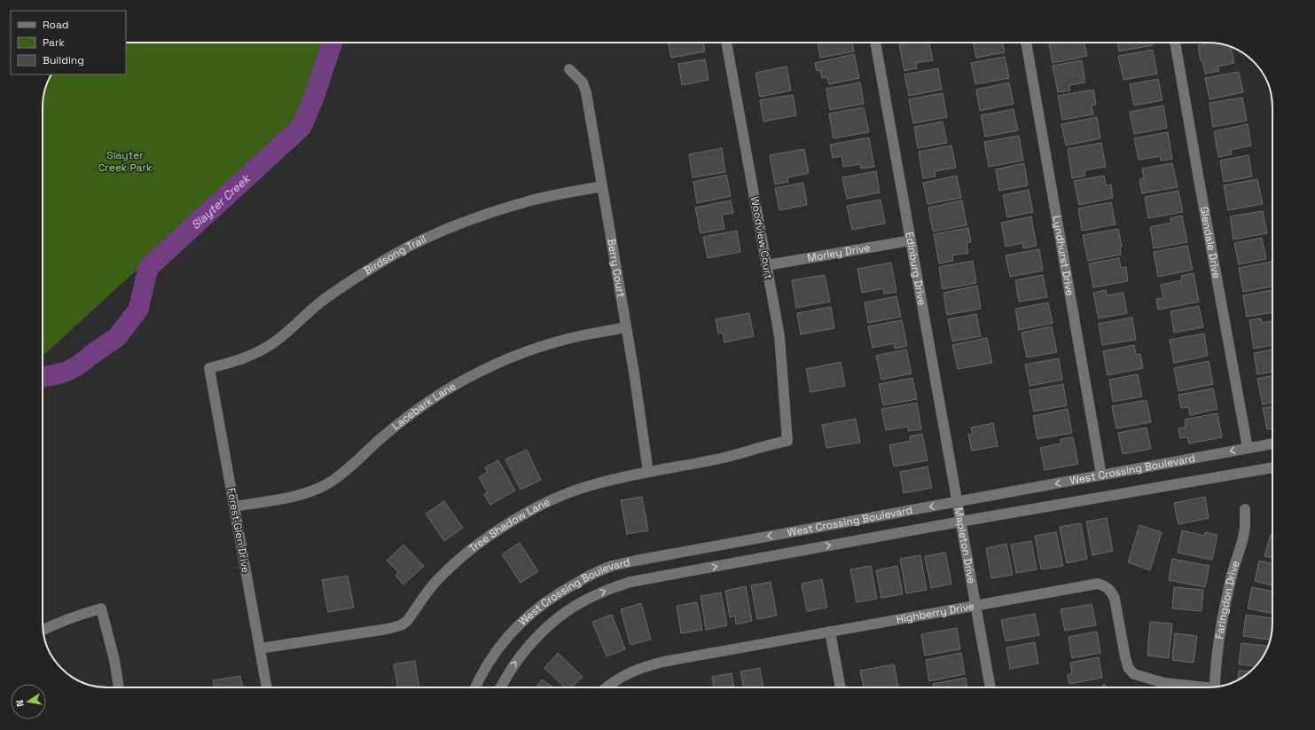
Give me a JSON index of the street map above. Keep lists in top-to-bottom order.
{
  "streets": {
    "street": [
      "Woodview Court",
      "Glendale Drive",
      "Morley Drive",
      "Lyndhurst Drive",
      "Birdsong Trail",
      "Berry Court",
      "Edinburg Drive",
      "Lacebark Lane",
      "West Crossing Boulevard",
      "Tree Shadow Lane",
      "Forest Glen Drive",
      "Mapleton Drive",
      "Faringdon Drive",
      "Highberry Drive"
    ]
  },
  "crossings": [
    ["Woodview Court", "Morley Drive"],
    ["Woodview Court", "Tree Shadow Lane"],
    ["Glendale Drive", "West Crossing Boulevard"],
    ["Morley Drive", "Edinburg Drive"],
    ["Lyndhurst Drive", "West Crossing Boulevard"],
    ["Birdsong Trail", "Berry Court"],
    ["Birdsong Trail", "Forest Glen Drive"],
    ["Berry Court", "Lacebark Lane"],
    ["Berry Court", "Tree Shadow Lane"],
    ["Edinburg Drive", "West Crossing Boulevard"],
    ["Edinburg Drive", "Mapleton Drive"],
    ["Lacebark Lane", "Forest Glen Drive"],
    ["West Crossing Boulevard", "Mapleton Drive"],
    ["Tree Shadow Lane", "Forest Glen Drive"],
    ["Mapleton Drive", "Highberry Drive"]
  ],
  "water": ["Slayter Creek"],
  "parks": ["Slayter Creek Park"],
  "legend": ["Road", "Park", "Building"],
  "north": "left"
}
